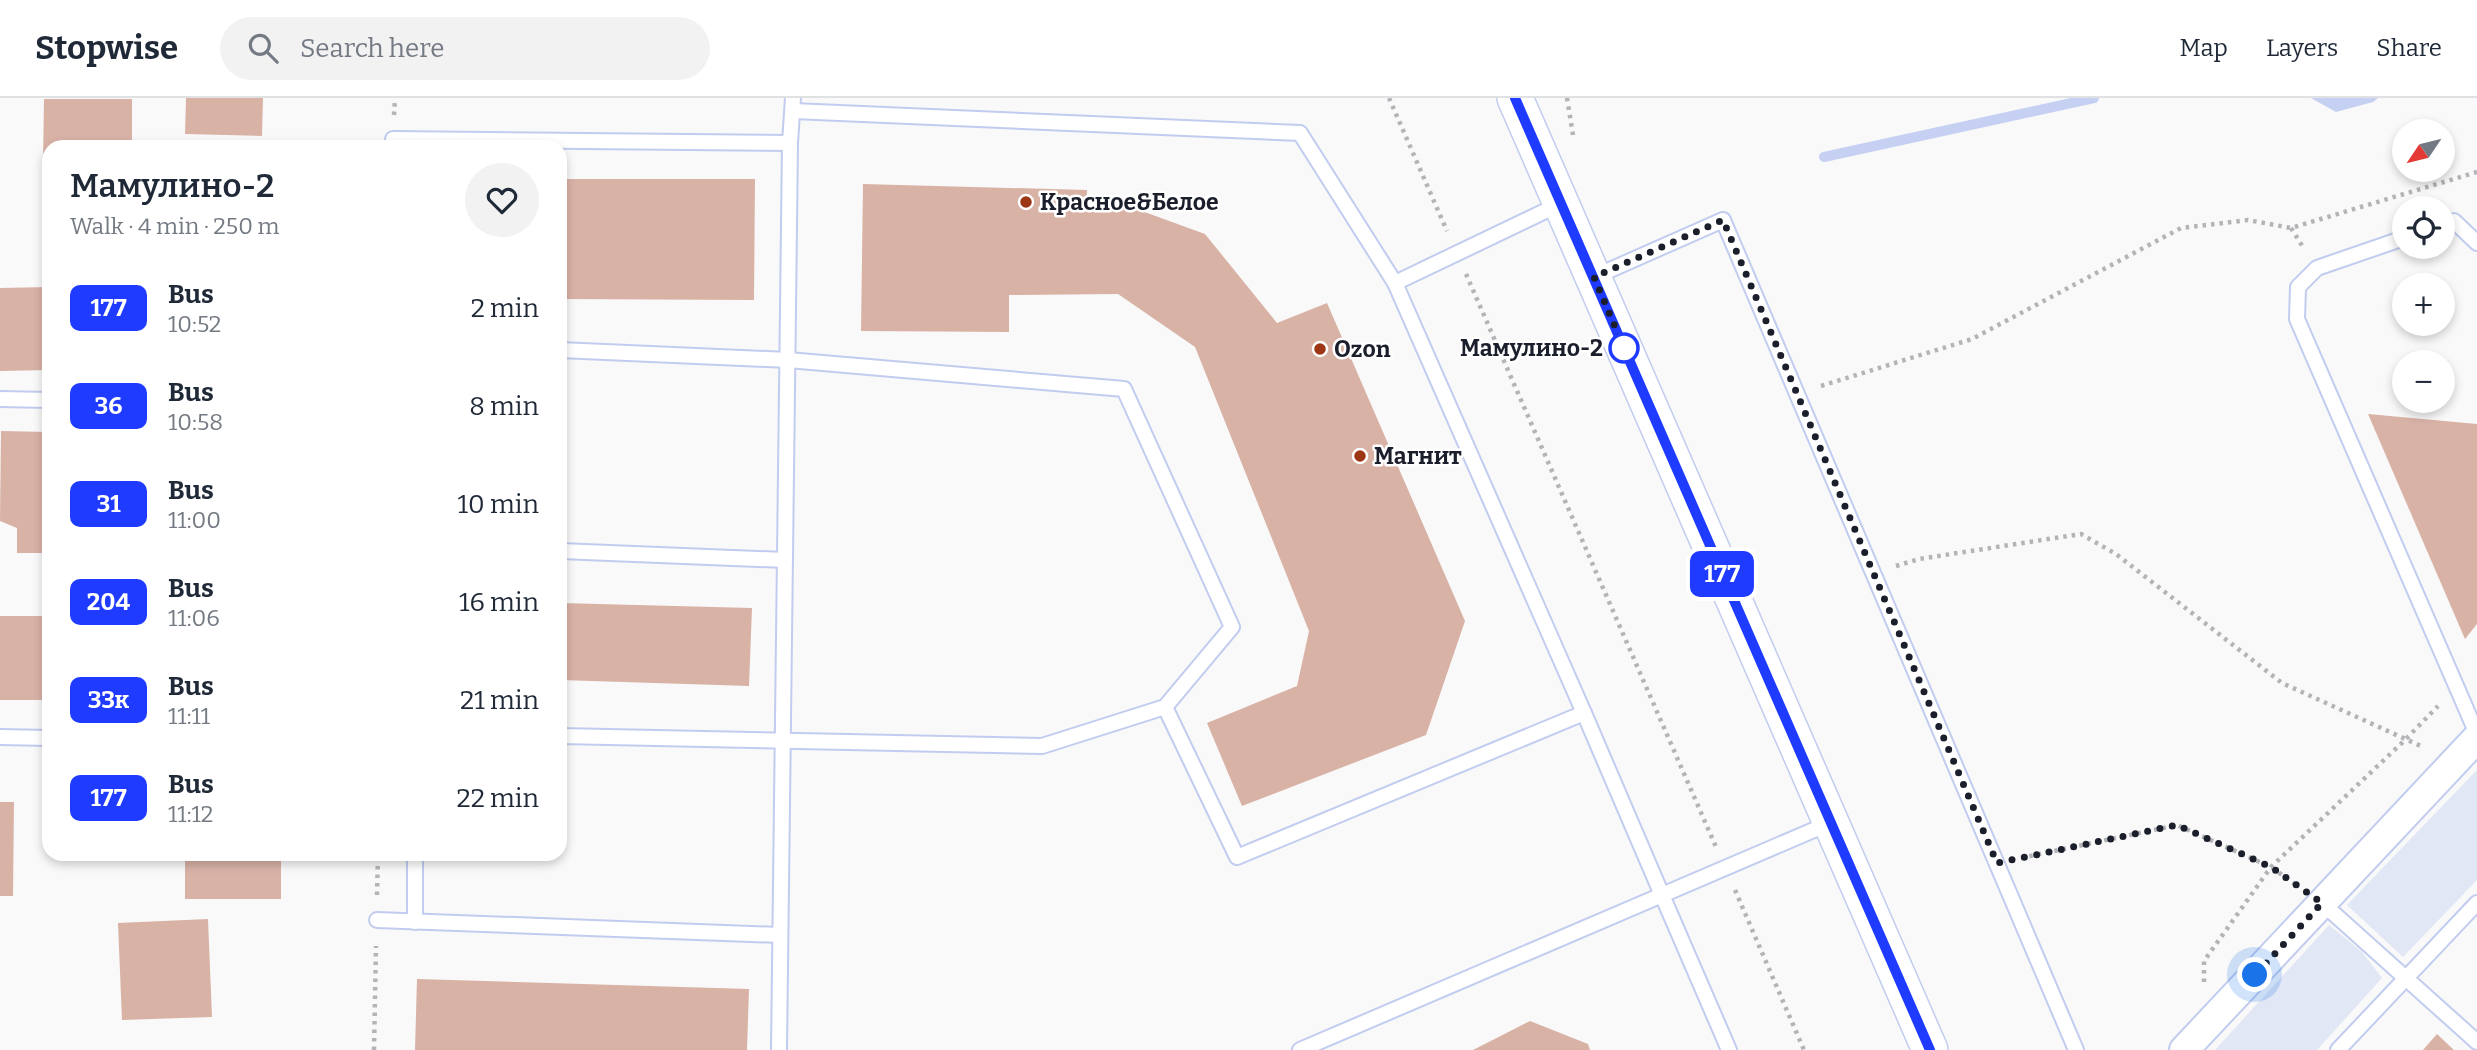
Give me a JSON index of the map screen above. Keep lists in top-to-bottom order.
{
  "places": [
    "Красное&Белое",
    "Мамулино-2",
    "Ozon",
    "Магнит"
  ],
  "lines": ["bus line 177"],
  "north": "bottom left",
  "page": {
    "header": "Stopwise",
    "search": "Search here",
    "nav": ["Map", "Layers", "Share"],
    "on_map": "177",
    "map_buttons": ["+", "−"],
    "heading": ["Мамулино-2", "Walk · 4 min · 250 m"],
    "list": [
      {
        "mark": "177",
        "name": "Bus",
        "note": "10:52",
        "value": "2 min"
      },
      {
        "mark": "36",
        "name": "Bus",
        "note": "10:58",
        "value": "8 min"
      },
      {
        "mark": "31",
        "name": "Bus",
        "note": "11:00",
        "value": "10 min"
      },
      {
        "mark": "204",
        "name": "Bus",
        "note": "11:06",
        "value": "16 min"
      },
      {
        "mark": "33к",
        "name": "Bus",
        "note": "11:11",
        "value": "21 min"
      },
      {
        "mark": "177",
        "name": "Bus",
        "note": "11:12",
        "value": "22 min"
      }
    ]
  }
}
